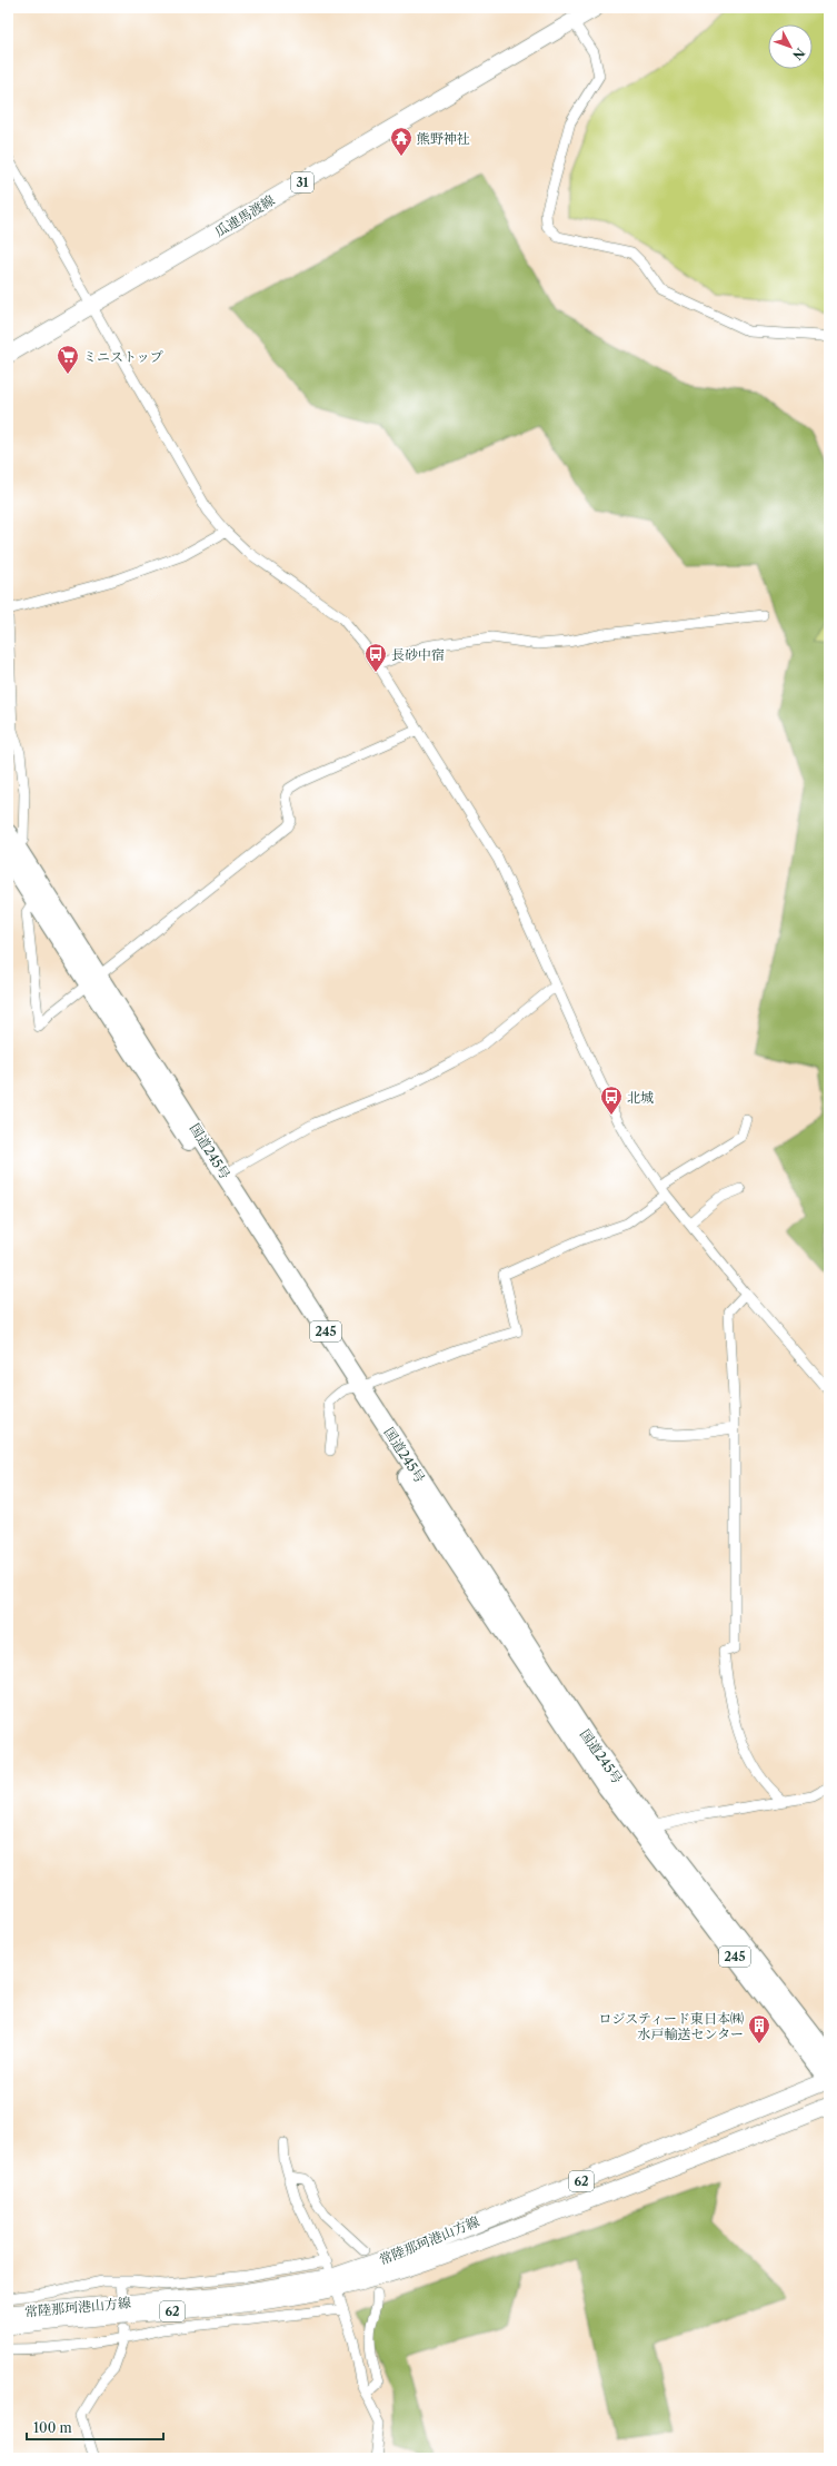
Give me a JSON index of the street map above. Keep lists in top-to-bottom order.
{
  "streets": {
    "highway": ["国道245号", "245"],
    "main road": [
      "31",
      "瓜連馬渡線",
      "62",
      "常陸那珂港山方線"
    ]
  },
  "crossings": [
    ["国道245号", "常陸那珂港山方線"]
  ],
  "places": {
    "temple": ["熊野神社"],
    "supermarket": ["ミニストップ"],
    "bus stop": ["長砂中宿", "北城"],
    "building": ["ロジスティード東日本㈱ 水戸輸送センター"]
  },
  "scale_bar": "100 m",
  "north": "bottom right"
}
